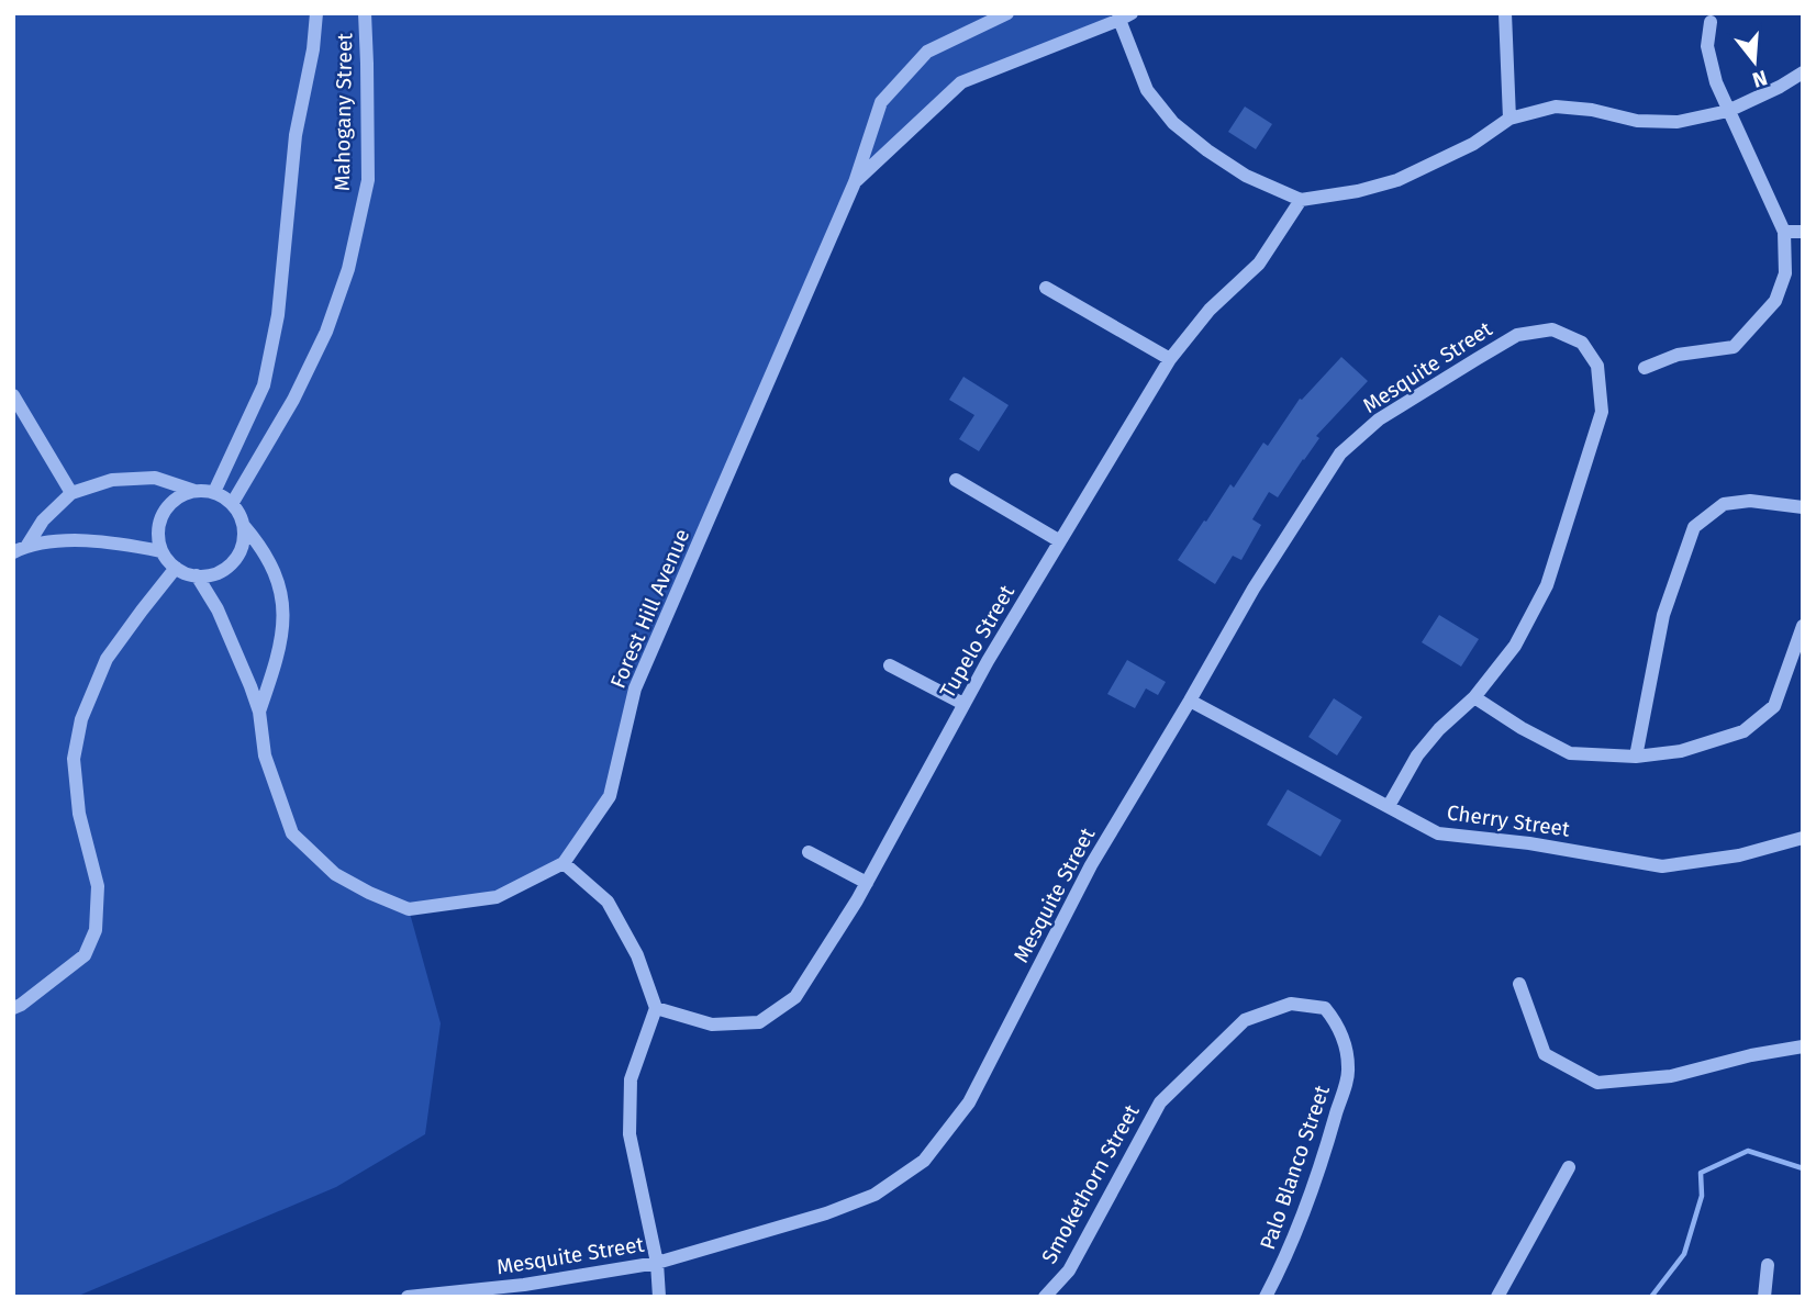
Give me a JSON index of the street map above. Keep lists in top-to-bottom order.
{
  "streets": {
    "street": [
      "Mahogany Street",
      "Mesquite Street",
      "Forest Hill Avenue",
      "Tupelo Street",
      "Cherry Street",
      "Palo Blanco Street",
      "Smokethorn Street"
    ]
  },
  "crossings": [
    ["Mahogany Street", "Forest Hill Avenue"],
    ["Mesquite Street", "Cherry Street"],
    ["Palo Blanco Street", "Smokethorn Street"]
  ],
  "north": "bottom"
}
